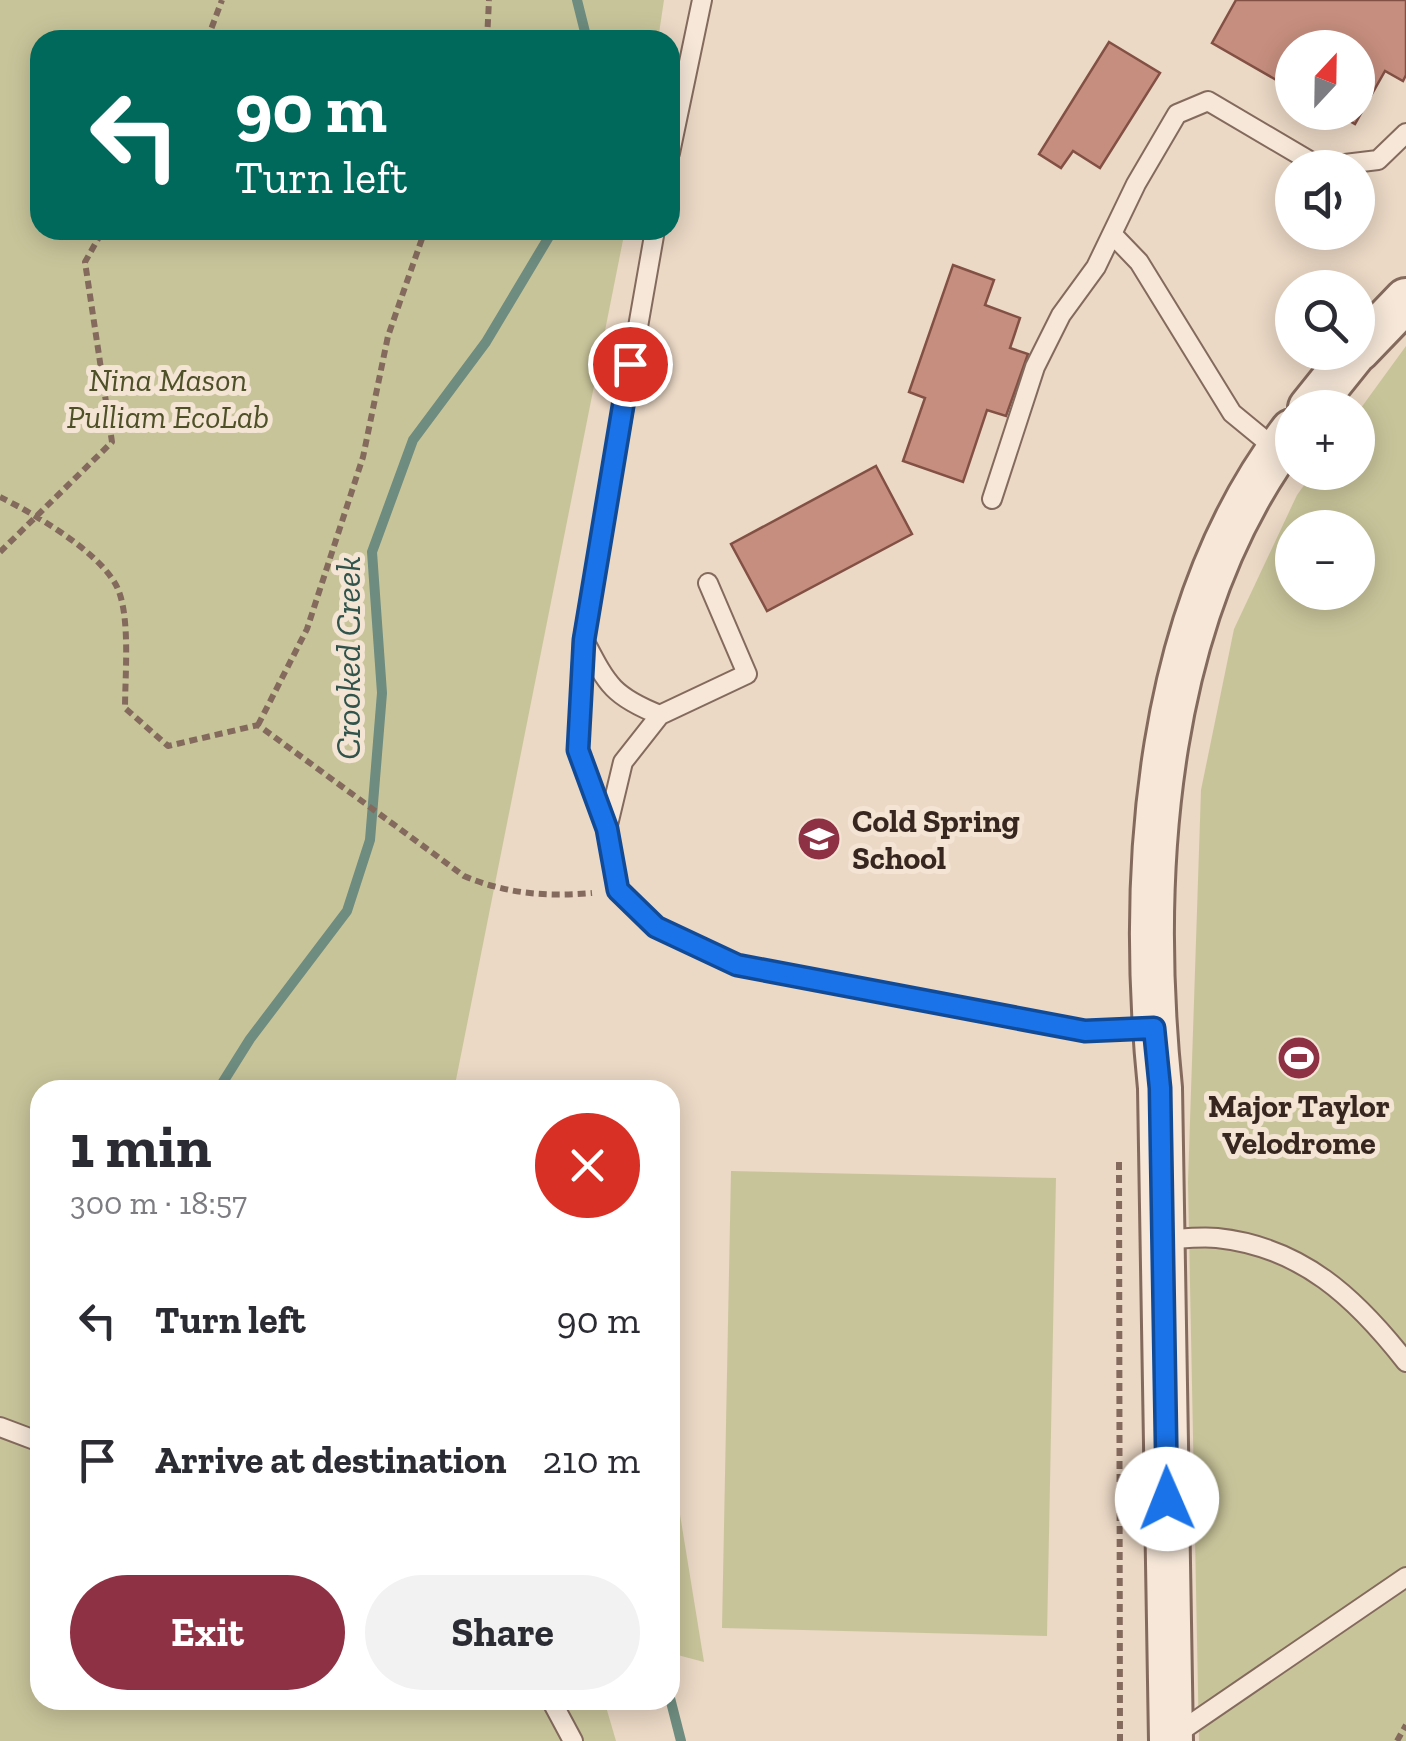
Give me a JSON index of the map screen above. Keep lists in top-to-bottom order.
{
  "water": ["Crooked Creek"],
  "parks": ["Nina Mason Pulliam EcoLab"],
  "places": {
    "school or university": ["Cold Spring School"],
    "sports": ["Major Taylor Velodrome"]
  },
  "north": "top",
  "page": {
    "map_buttons": ["+", "−"],
    "turn": ["90 m", "Turn left"],
    "heading": ["1 min", "300 m · 18:57"],
    "list": [
      {
        "name": "Turn left",
        "value": "90 m"
      },
      {
        "name": "Arrive at destination",
        "value": "210 m"
      }
    ],
    "buttons": ["Exit", "Share"]
  }
}
